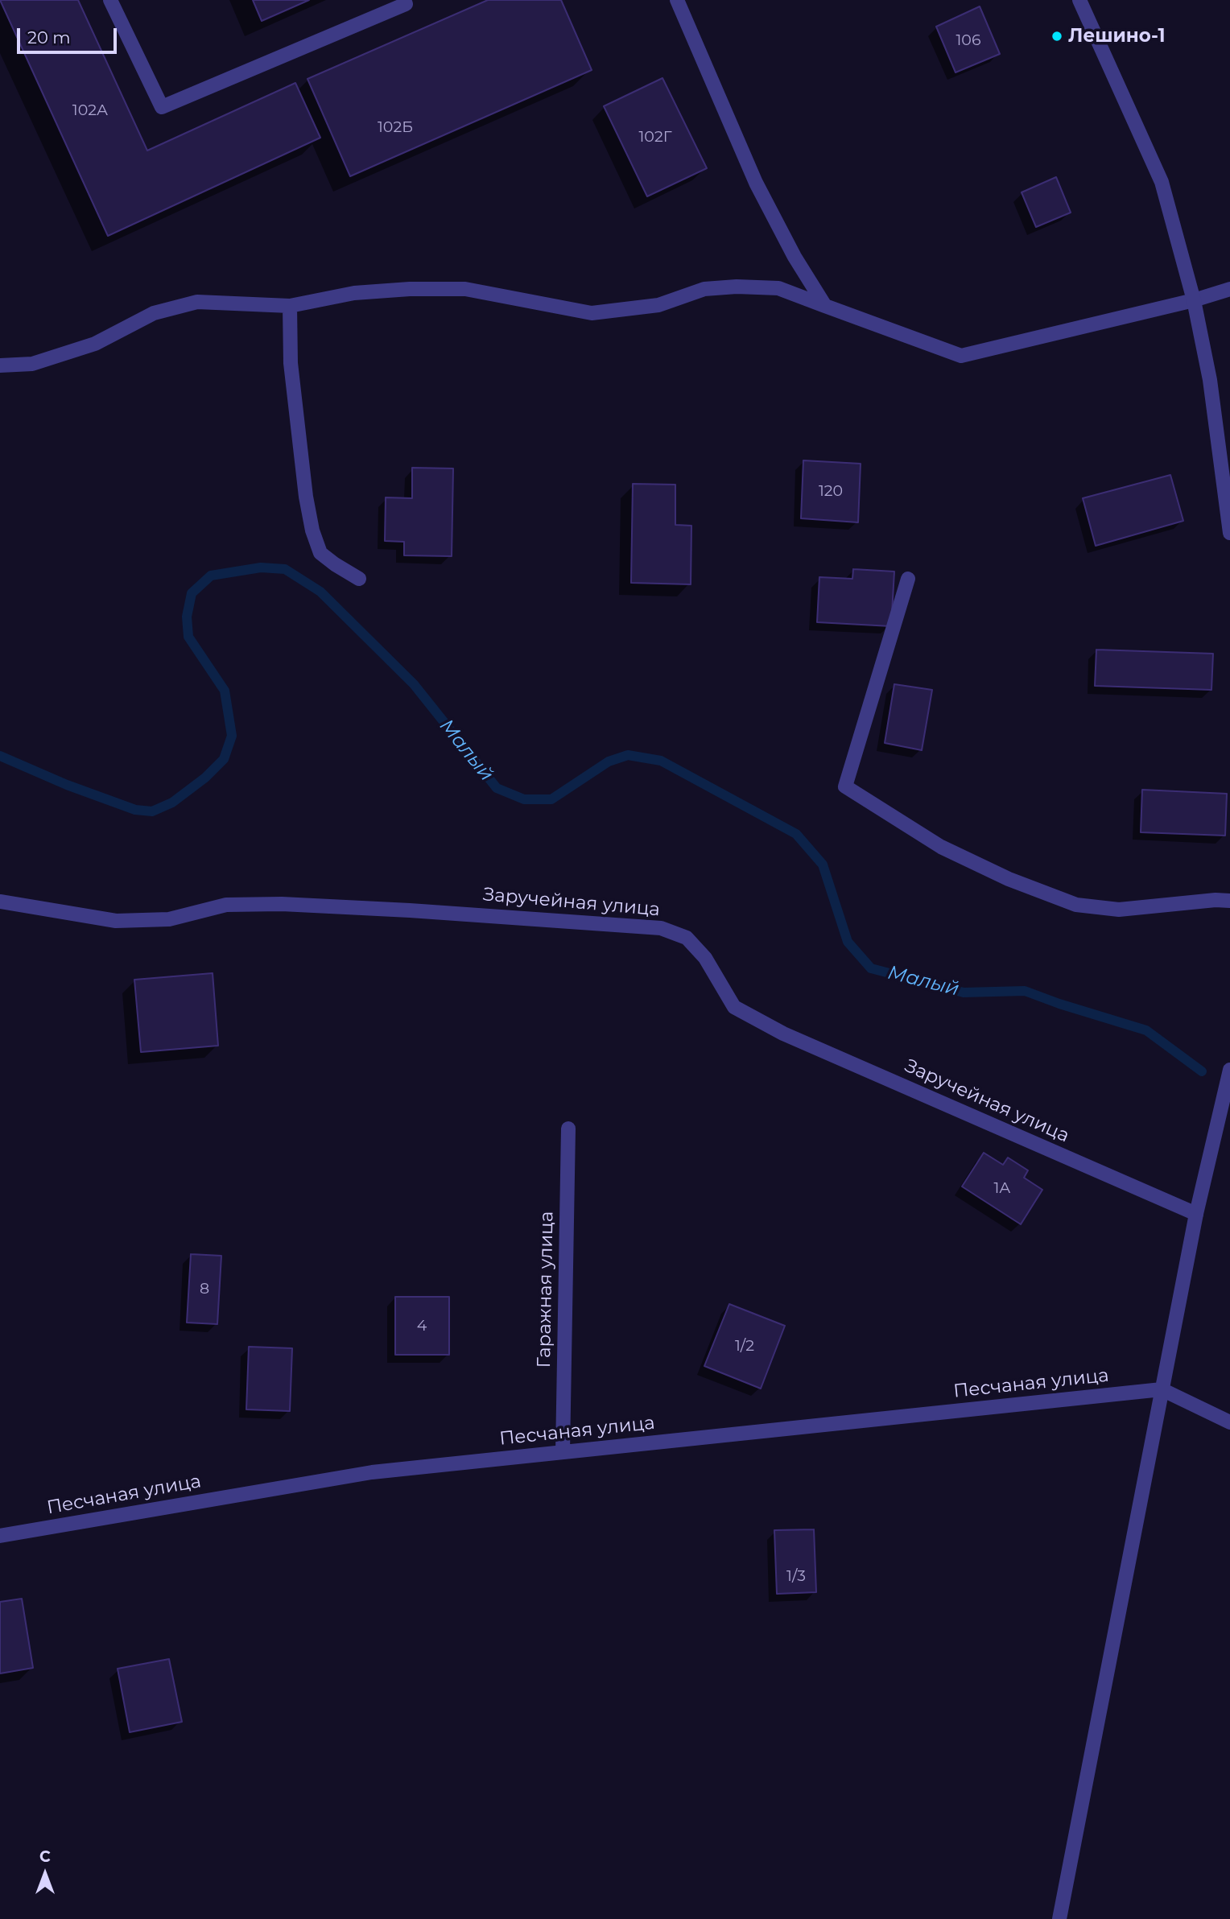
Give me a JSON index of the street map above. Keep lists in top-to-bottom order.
{
  "streets": {
    "street": ["Заручейная улица", "Гаражная улица", "Песчаная улица"]
  },
  "crossings": [
    ["Гаражная улица", "Песчаная улица"]
  ],
  "water": ["Малый"],
  "places": ["Лешино-1"],
  "house_numbers": [
    "106",
    "102А",
    "102Б",
    "102Г",
    "120",
    "1А",
    "8",
    "4",
    "1/2",
    "1/3"
  ],
  "scale_bar": "20 m",
  "north": "top"
}
